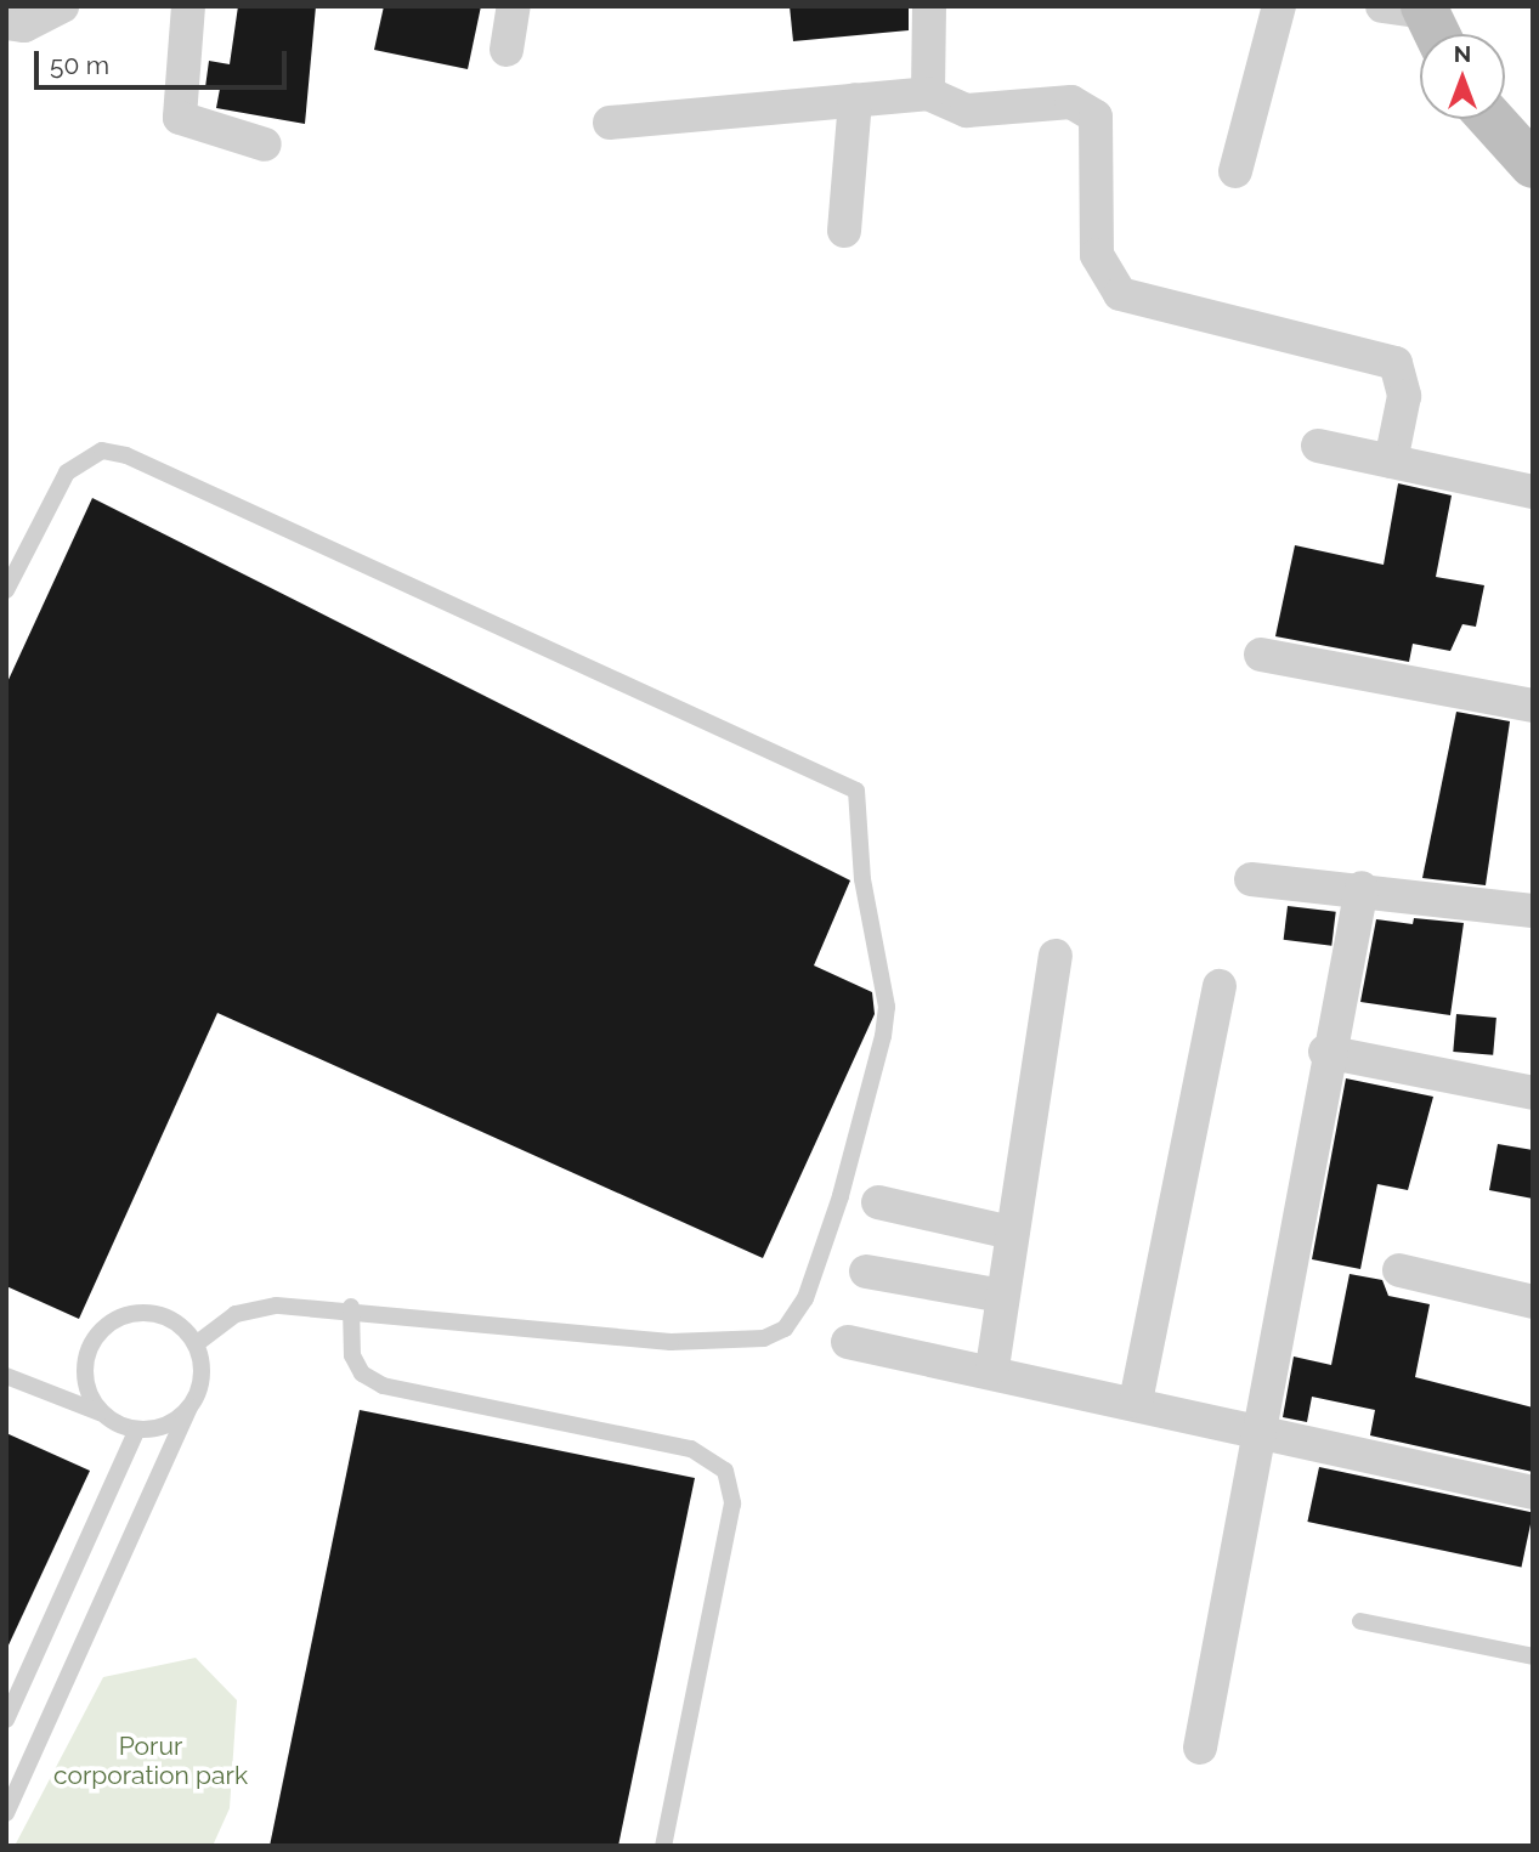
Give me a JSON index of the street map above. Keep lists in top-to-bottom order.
{
  "parks": ["Porur corporation park"],
  "scale_bar": "50 m",
  "north": "top"
}
